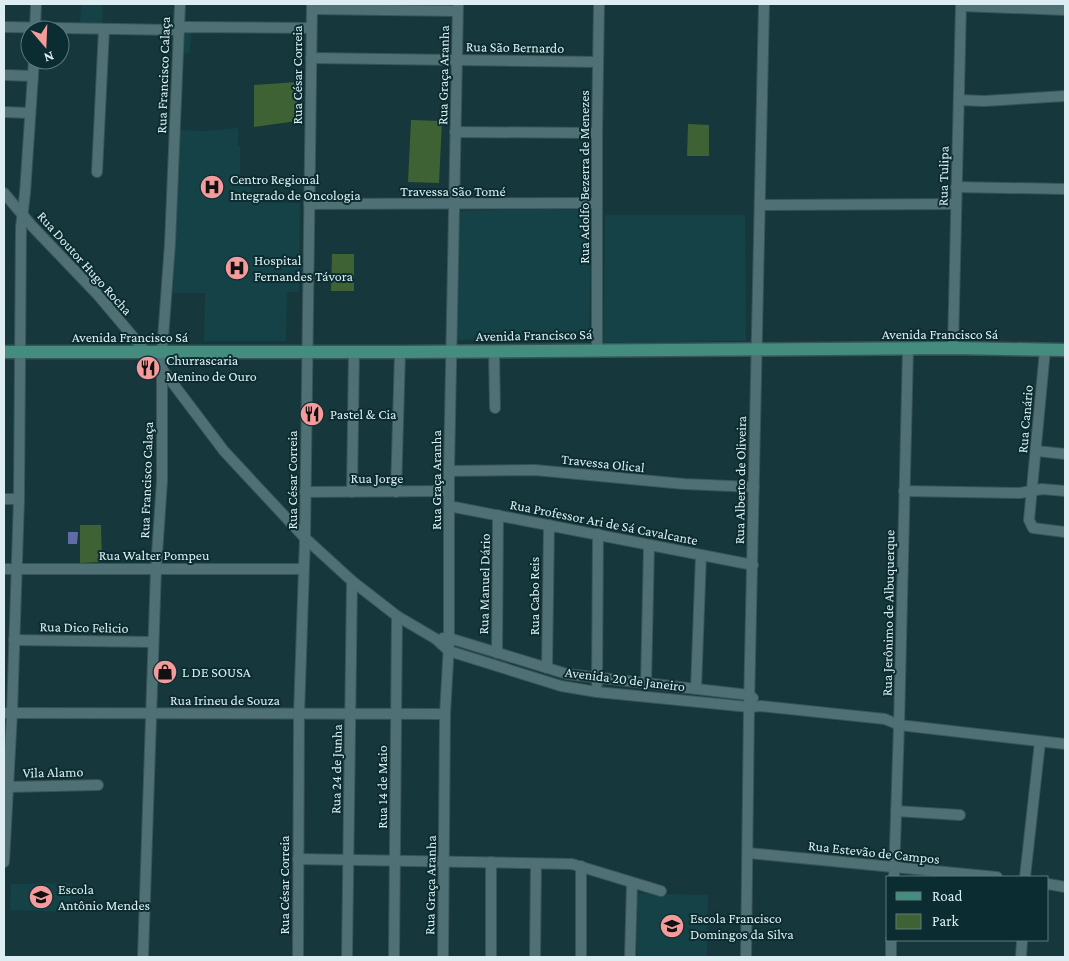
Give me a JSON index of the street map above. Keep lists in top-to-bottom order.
{
  "streets": {
    "main road": ["Avenida Francisco Sá"],
    "street": [
      "Rua São Bernardo",
      "Rua Francisco Calaça",
      "Rua César Correia",
      "Rua Graça Aranha",
      "Rua Tulipa",
      "Rua Adolfo Bezerra de Menezes",
      "Travessa São Tomé",
      "Rua Doutor Hugo Rocha",
      "Rua Canário",
      "Travessa Olical",
      "Rua Jorge",
      "Rua Alberto de Oliveira",
      "Rua Professor Ari de Sá Cavalcante",
      "Rua Walter Pompeu",
      "Rua Manuel Dário",
      "Rua Cabo Reis",
      "Rua Jerônimo de Albuquerque",
      "Rua Dico Felicio",
      "Avenida 20 de Janeiro",
      "Rua Irineu de Souza",
      "Rua 24 de Junha",
      "Vila Alamo",
      "Rua 14 de Maio",
      "Rua Estevão de Campos"
    ]
  },
  "crossings": [
    ["Rua São Bernardo", "Rua César Correia"],
    ["Rua São Bernardo", "Rua Graça Aranha"],
    ["Rua São Bernardo", "Rua Adolfo Bezerra de Menezes"],
    ["Rua Francisco Calaça", "Avenida Francisco Sá"],
    ["Rua Francisco Calaça", "Rua Walter Pompeu"],
    ["Rua Francisco Calaça", "Rua Dico Felicio"],
    ["Rua Francisco Calaça", "Avenida 20 de Janeiro"],
    ["Rua Francisco Calaça", "Rua Irineu de Souza"],
    ["Rua César Correia", "Travessa São Tomé"],
    ["Rua César Correia", "Avenida Francisco Sá"],
    ["Rua César Correia", "Rua Jorge"],
    ["Rua César Correia", "Rua Walter Pompeu"],
    ["Rua César Correia", "Avenida 20 de Janeiro"],
    ["Rua César Correia", "Rua Irineu de Souza"],
    ["Rua Graça Aranha", "Travessa São Tomé"],
    ["Rua Graça Aranha", "Avenida Francisco Sá"],
    ["Rua Graça Aranha", "Travessa Olical"],
    ["Rua Graça Aranha", "Rua Jorge"],
    ["Rua Graça Aranha", "Rua Professor Ari de Sá Cavalcante"],
    ["Rua Graça Aranha", "Avenida 20 de Janeiro"],
    ["Rua Graça Aranha", "Rua Irineu de Souza"],
    ["Rua Tulipa", "Avenida Francisco Sá"],
    ["Rua Adolfo Bezerra de Menezes", "Travessa São Tomé"],
    ["Rua Adolfo Bezerra de Menezes", "Avenida Francisco Sá"],
    ["Rua Doutor Hugo Rocha", "Avenida Francisco Sá"],
    ["Avenida Francisco Sá", "Rua Canário"],
    ["Avenida Francisco Sá", "Rua Alberto de Oliveira"],
    ["Avenida Francisco Sá", "Rua Jerônimo de Albuquerque"],
    ["Travessa Olical", "Rua Alberto de Oliveira"],
    ["Rua Alberto de Oliveira", "Rua Professor Ari de Sá Cavalcante"],
    ["Rua Alberto de Oliveira", "Avenida 20 de Janeiro"],
    ["Rua Alberto de Oliveira", "Rua Estevão de Campos"],
    ["Rua Professor Ari de Sá Cavalcante", "Rua Manuel Dário"],
    ["Rua Professor Ari de Sá Cavalcante", "Rua Cabo Reis"],
    ["Rua Manuel Dário", "Avenida 20 de Janeiro"],
    ["Rua Cabo Reis", "Avenida 20 de Janeiro"],
    ["Rua Jerônimo de Albuquerque", "Avenida 20 de Janeiro"],
    ["Rua Jerônimo de Albuquerque", "Rua Estevão de Campos"],
    ["Avenida 20 de Janeiro", "Rua 24 de Junha"],
    ["Avenida 20 de Janeiro", "Rua 14 de Maio"],
    ["Rua Irineu de Souza", "Rua 24 de Junha"],
    ["Rua Irineu de Souza", "Rua 14 de Maio"]
  ],
  "places": {
    "hospital": ["Centro Regional Integrado de Oncologia", "Hospital Fernandes Távora"],
    "restaurant": ["Churrascaria Menino de Ouro", "Pastel & Cia"],
    "shop": ["L DE SOUSA"],
    "school or university": ["Escola Antônio Mendes", "Escola Francisco Domingos da Silva"]
  },
  "legend": ["Road", "Park"],
  "north": "bottom"
}
